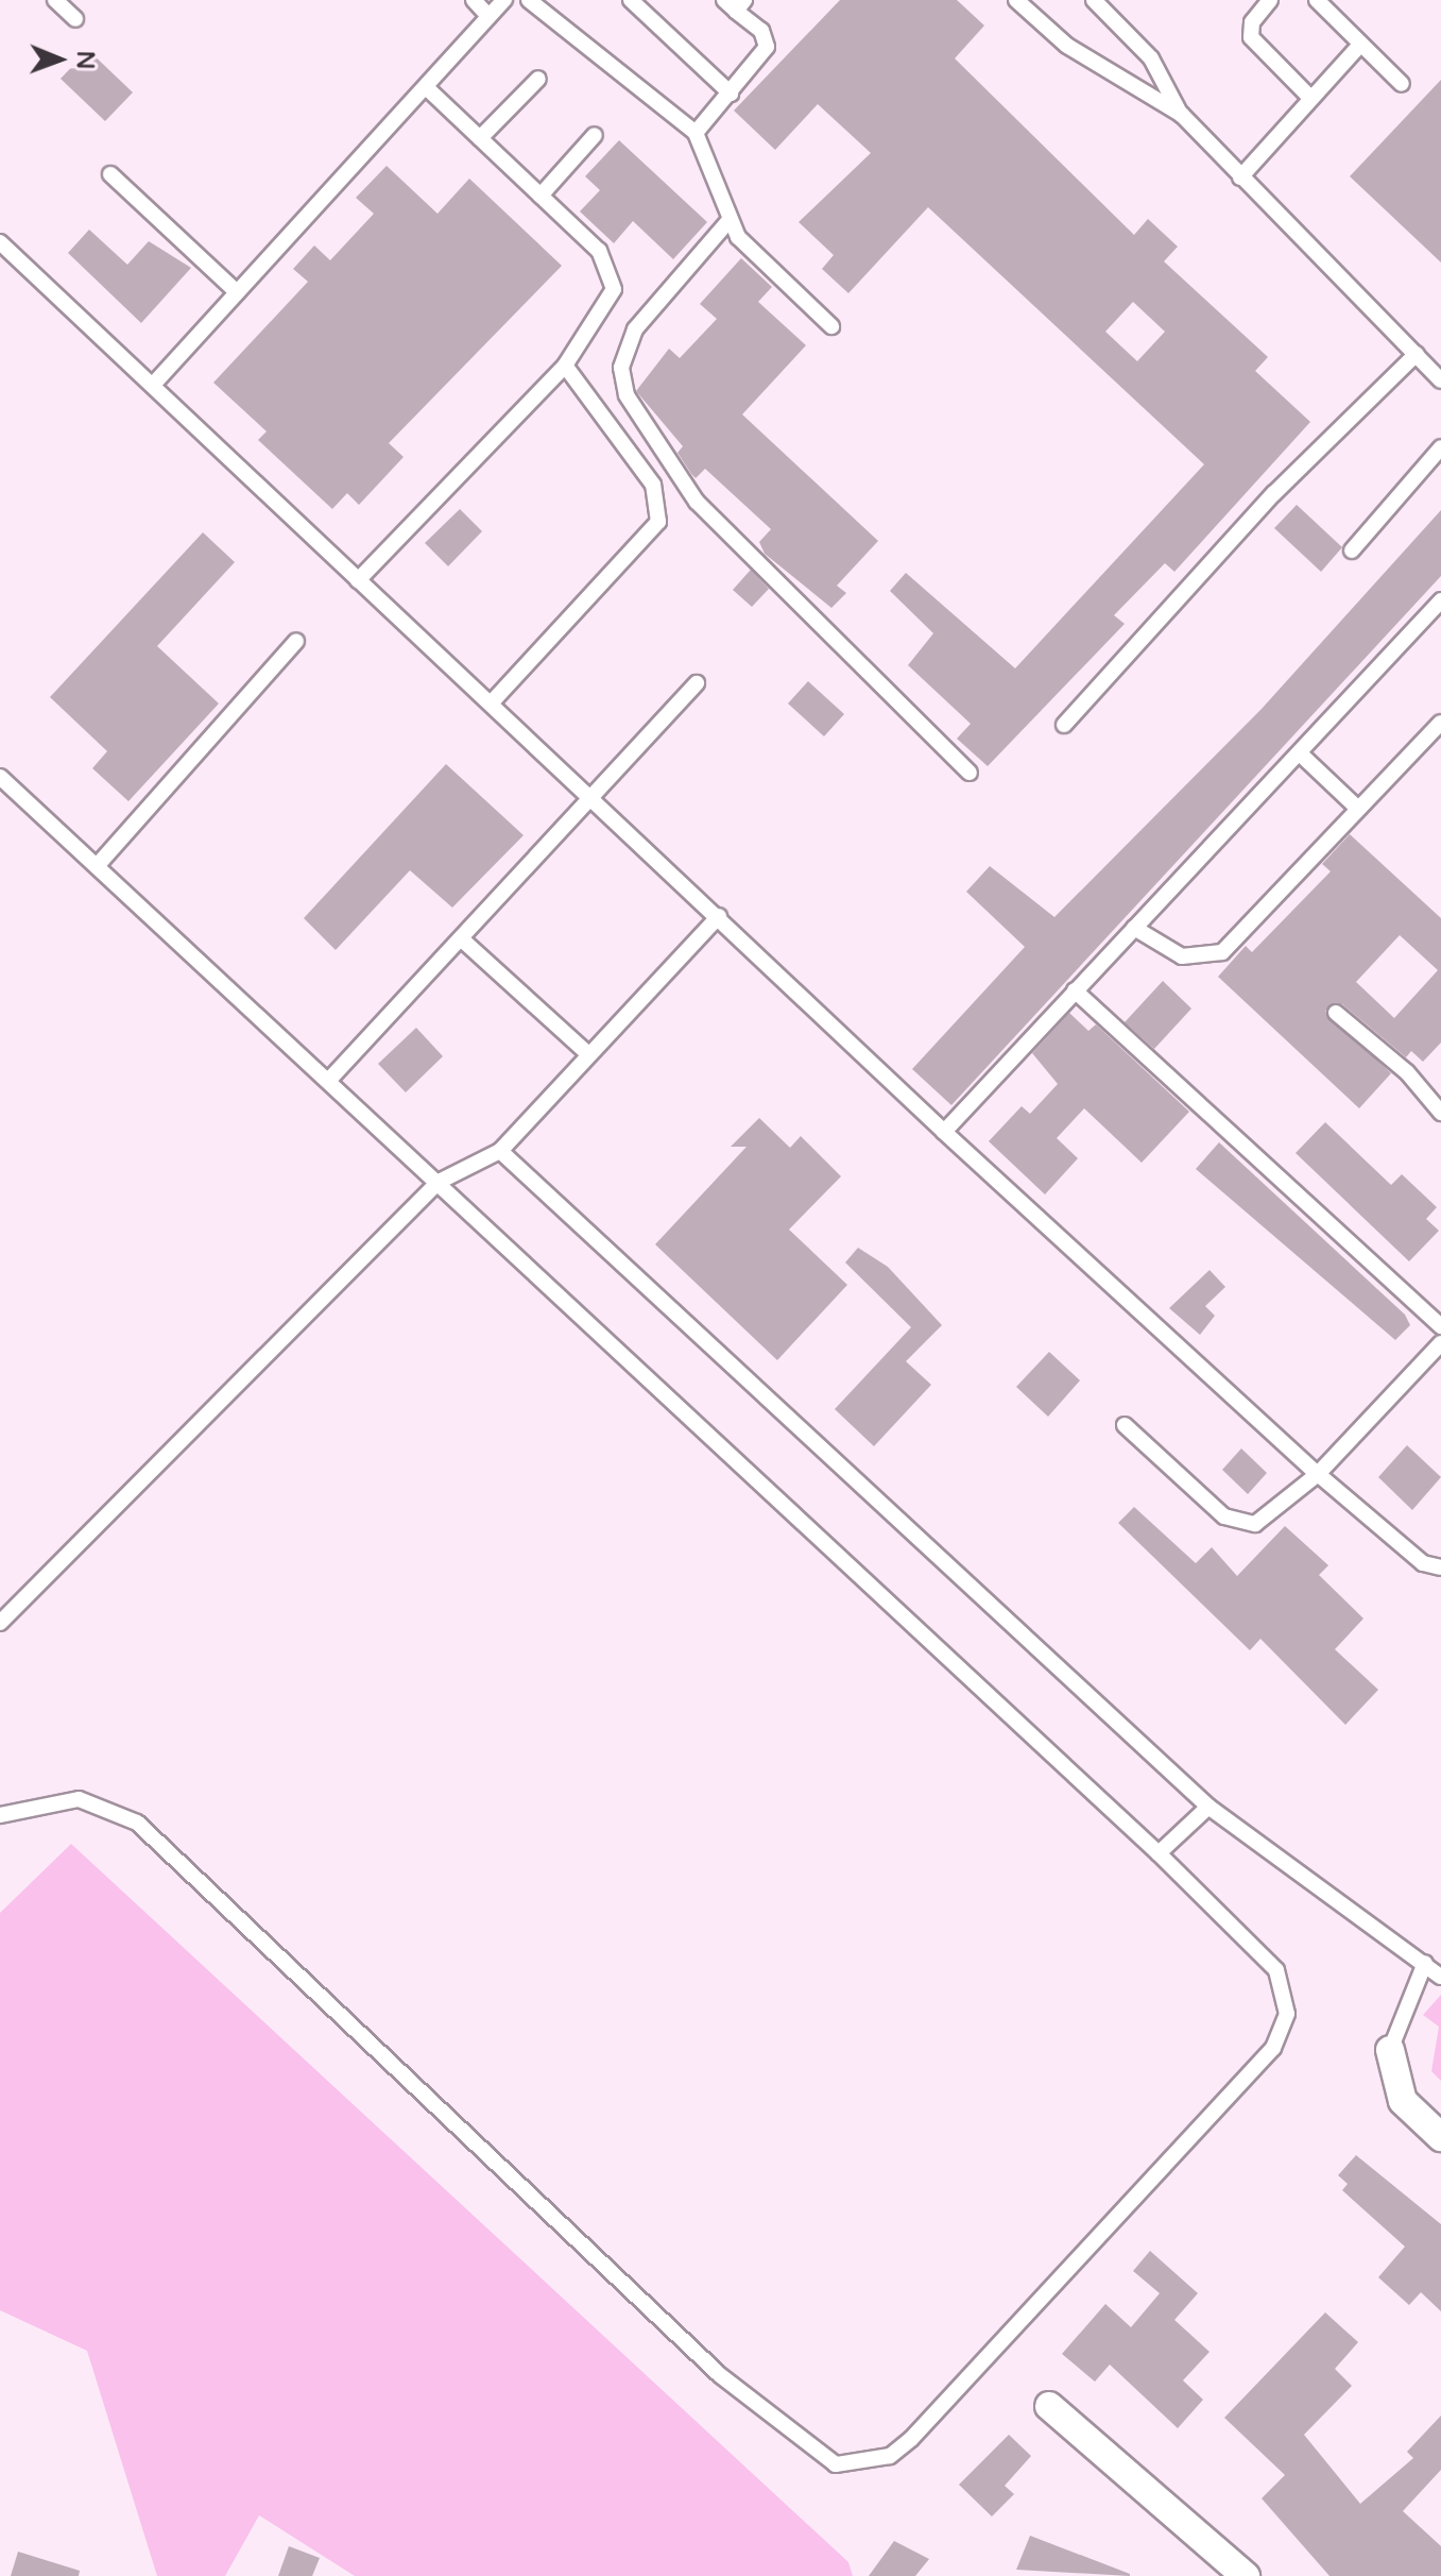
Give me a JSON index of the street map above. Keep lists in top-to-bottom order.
{
  "north": "right"
}
